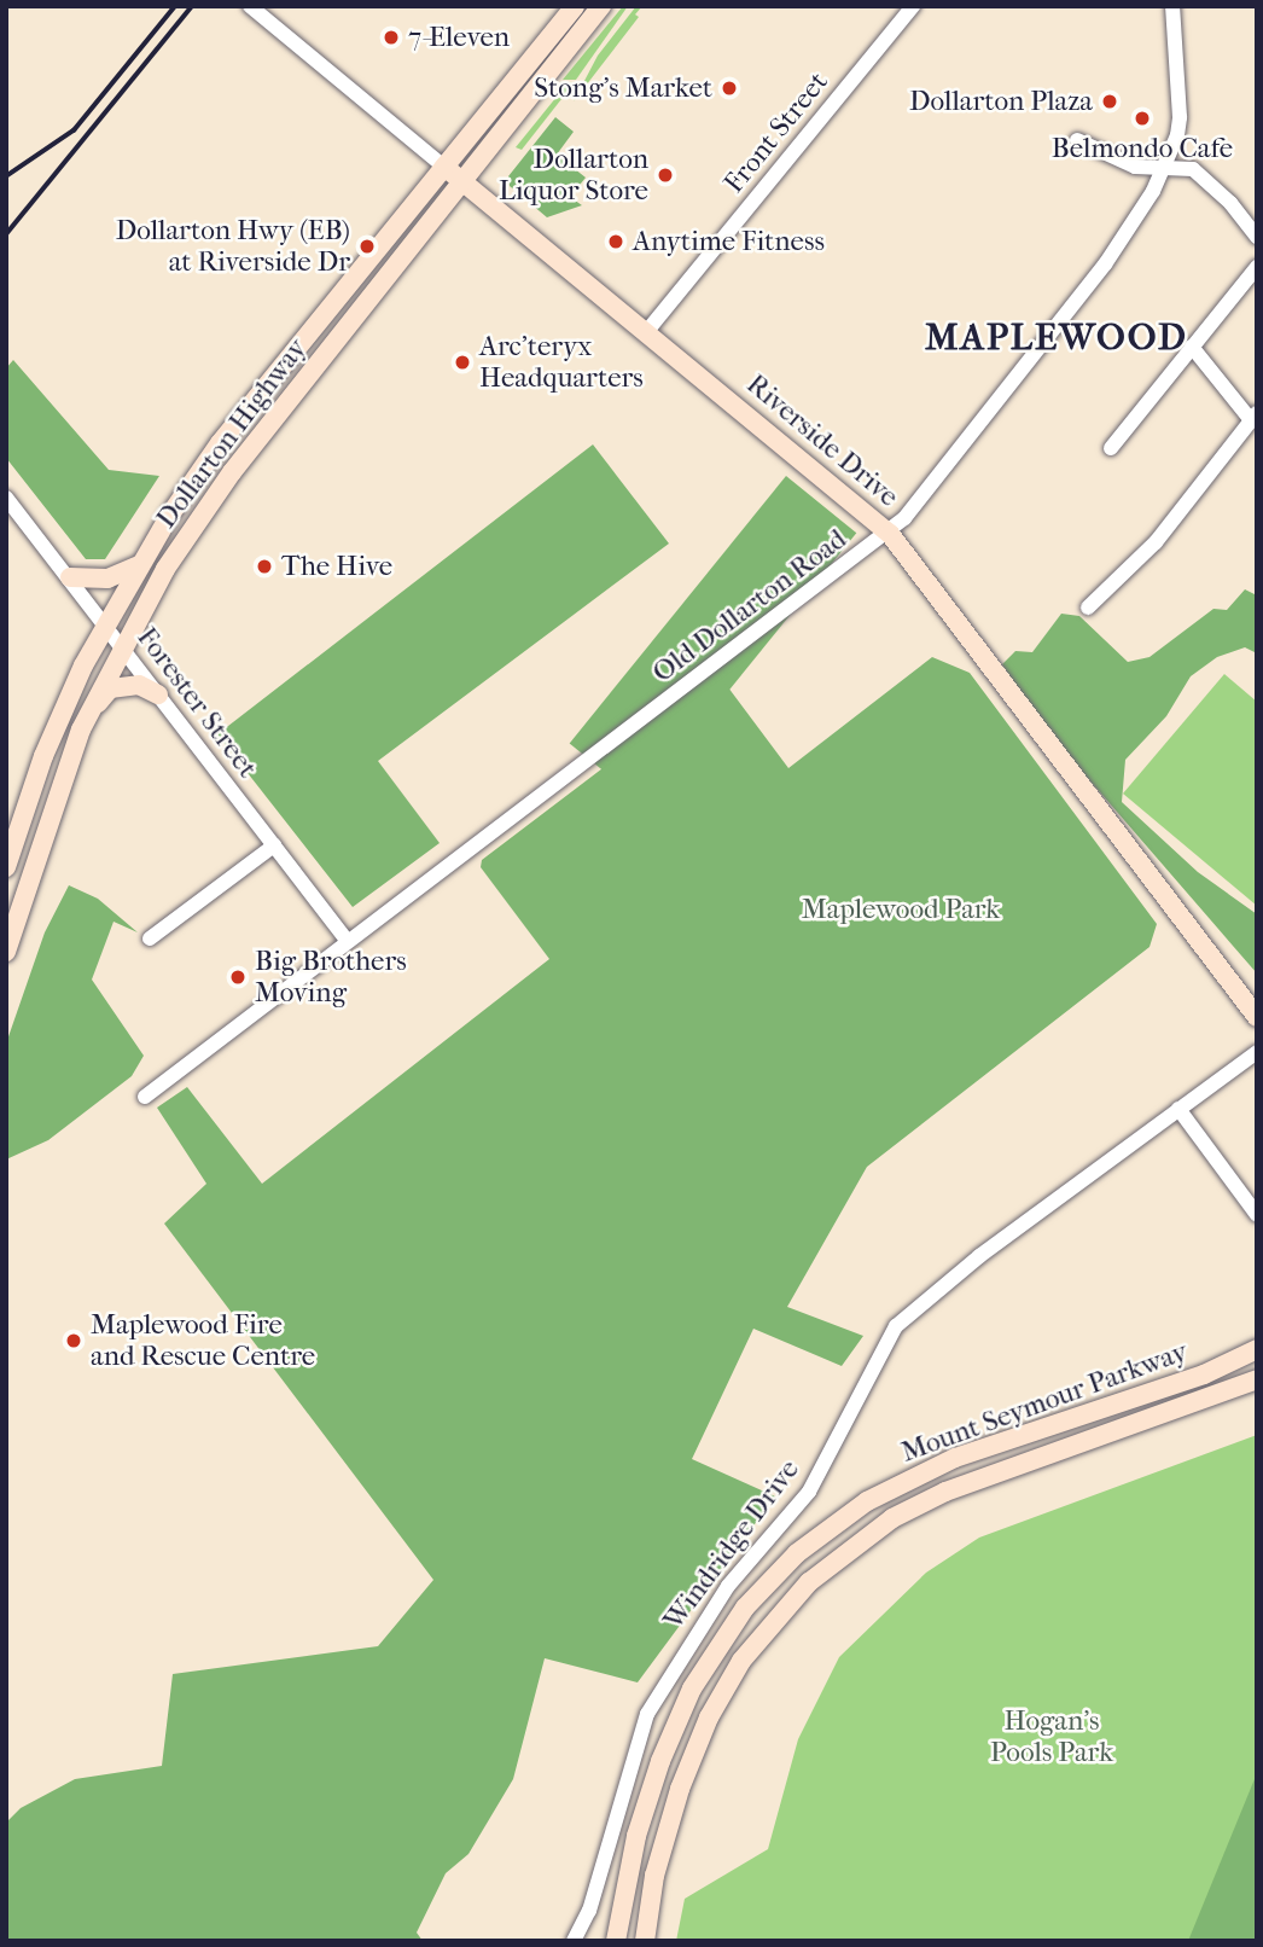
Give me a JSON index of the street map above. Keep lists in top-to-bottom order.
{
  "streets": {
    "main road": ["Dollarton Highway", "Riverside Drive", "Mount Seymour Parkway"],
    "street": [
      "Front Street",
      "Old Dollarton Road",
      "Forester Street",
      "Windridge Drive"
    ]
  },
  "crossings": [
    ["Front Street", "Riverside Drive"],
    ["Dollarton Highway", "Riverside Drive"],
    ["Dollarton Highway", "Forester Street"],
    ["Riverside Drive", "Old Dollarton Road"],
    ["Old Dollarton Road", "Forester Street"]
  ],
  "districts": ["MAPLEWOOD"],
  "parks": ["Maplewood Park", "Hogan's Pools Park"],
  "places": [
    "7-Eleven",
    "Stong's Market",
    "Dollarton Plaza",
    "Belmondo Cafe",
    "Dollarton Liquor Store",
    "Anytime Fitness",
    "Dollarton Hwy (EB) at Riverside Dr",
    "Arc'teryx Headquarters",
    "The Hive",
    "Big Brothers Moving",
    "Maplewood Fire and Rescue Centre"
  ]
}
